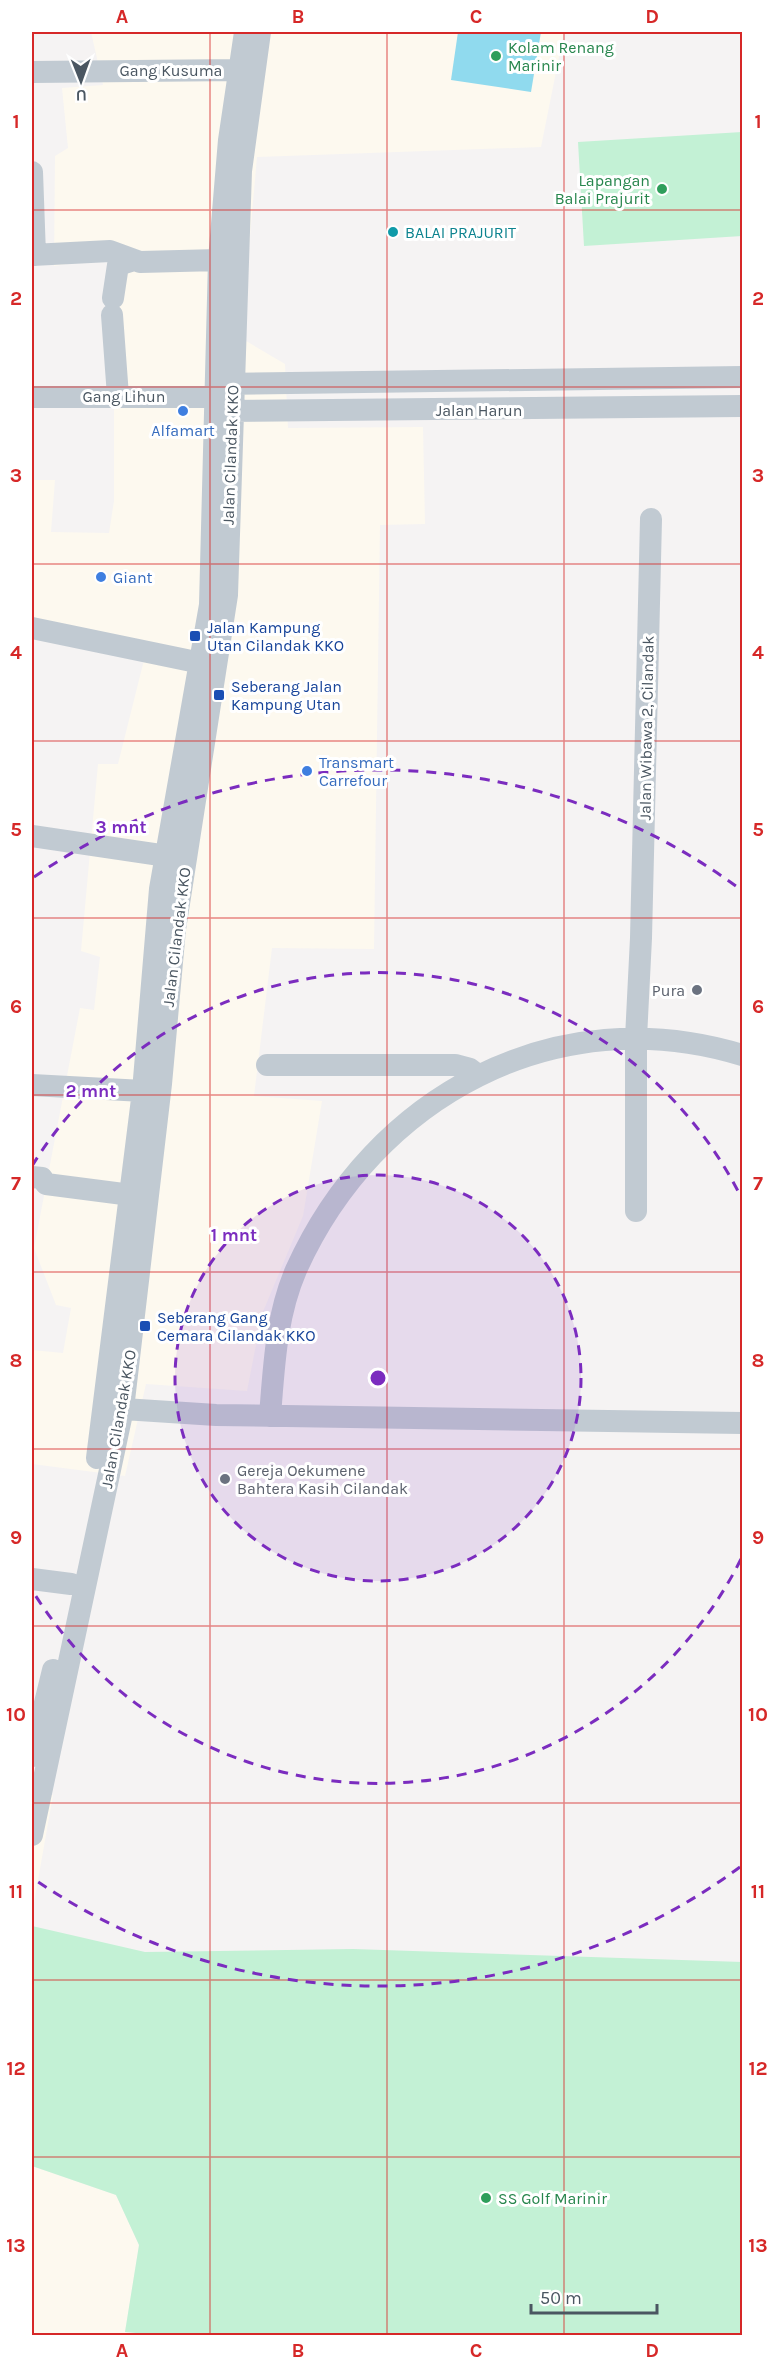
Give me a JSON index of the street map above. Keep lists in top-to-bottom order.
{
  "streets": {
    "street": [
      "Gang Kusuma",
      "Gang Lihun",
      "Jalan Harun",
      "Jalan Cilandak KKO",
      "Jalan Wibawa 2, Cilandak"
    ]
  },
  "crossings": [
    ["Gang Kusuma", "Jalan Cilandak KKO"],
    ["Gang Lihun", "Jalan Harun"],
    ["Gang Lihun", "Jalan Cilandak KKO"],
    ["Jalan Harun", "Jalan Cilandak KKO"]
  ],
  "places": {
    "other": [
      "Kolam Renang Marinir",
      "Lapangan Balai Prajurit",
      "BALAI PRAJURIT",
      "Alfamart",
      "Giant",
      "Transmart Carrefour",
      "Pura",
      "Gereja Oekumene Bahtera Kasih Cilandak",
      "SS Golf Marinir"
    ],
    "transit": ["Jalan Kampung Utan Cilandak KKO", "Seberang Jalan Kampung Utan", "Seberang Gang Cemara Cilandak KKO"]
  },
  "scale_bar": "50 m",
  "north": "bottom",
  "grid": {
    "columns": [
      "A",
      "B",
      "C",
      "D"
    ],
    "rows": [
      "1",
      "2",
      "3",
      "4",
      "5",
      "6",
      "7",
      "8",
      "9",
      "10",
      "11",
      "12",
      "13"
    ]
  },
  "rings": ["3 mnt", "2 mnt", "1 mnt"]
}
